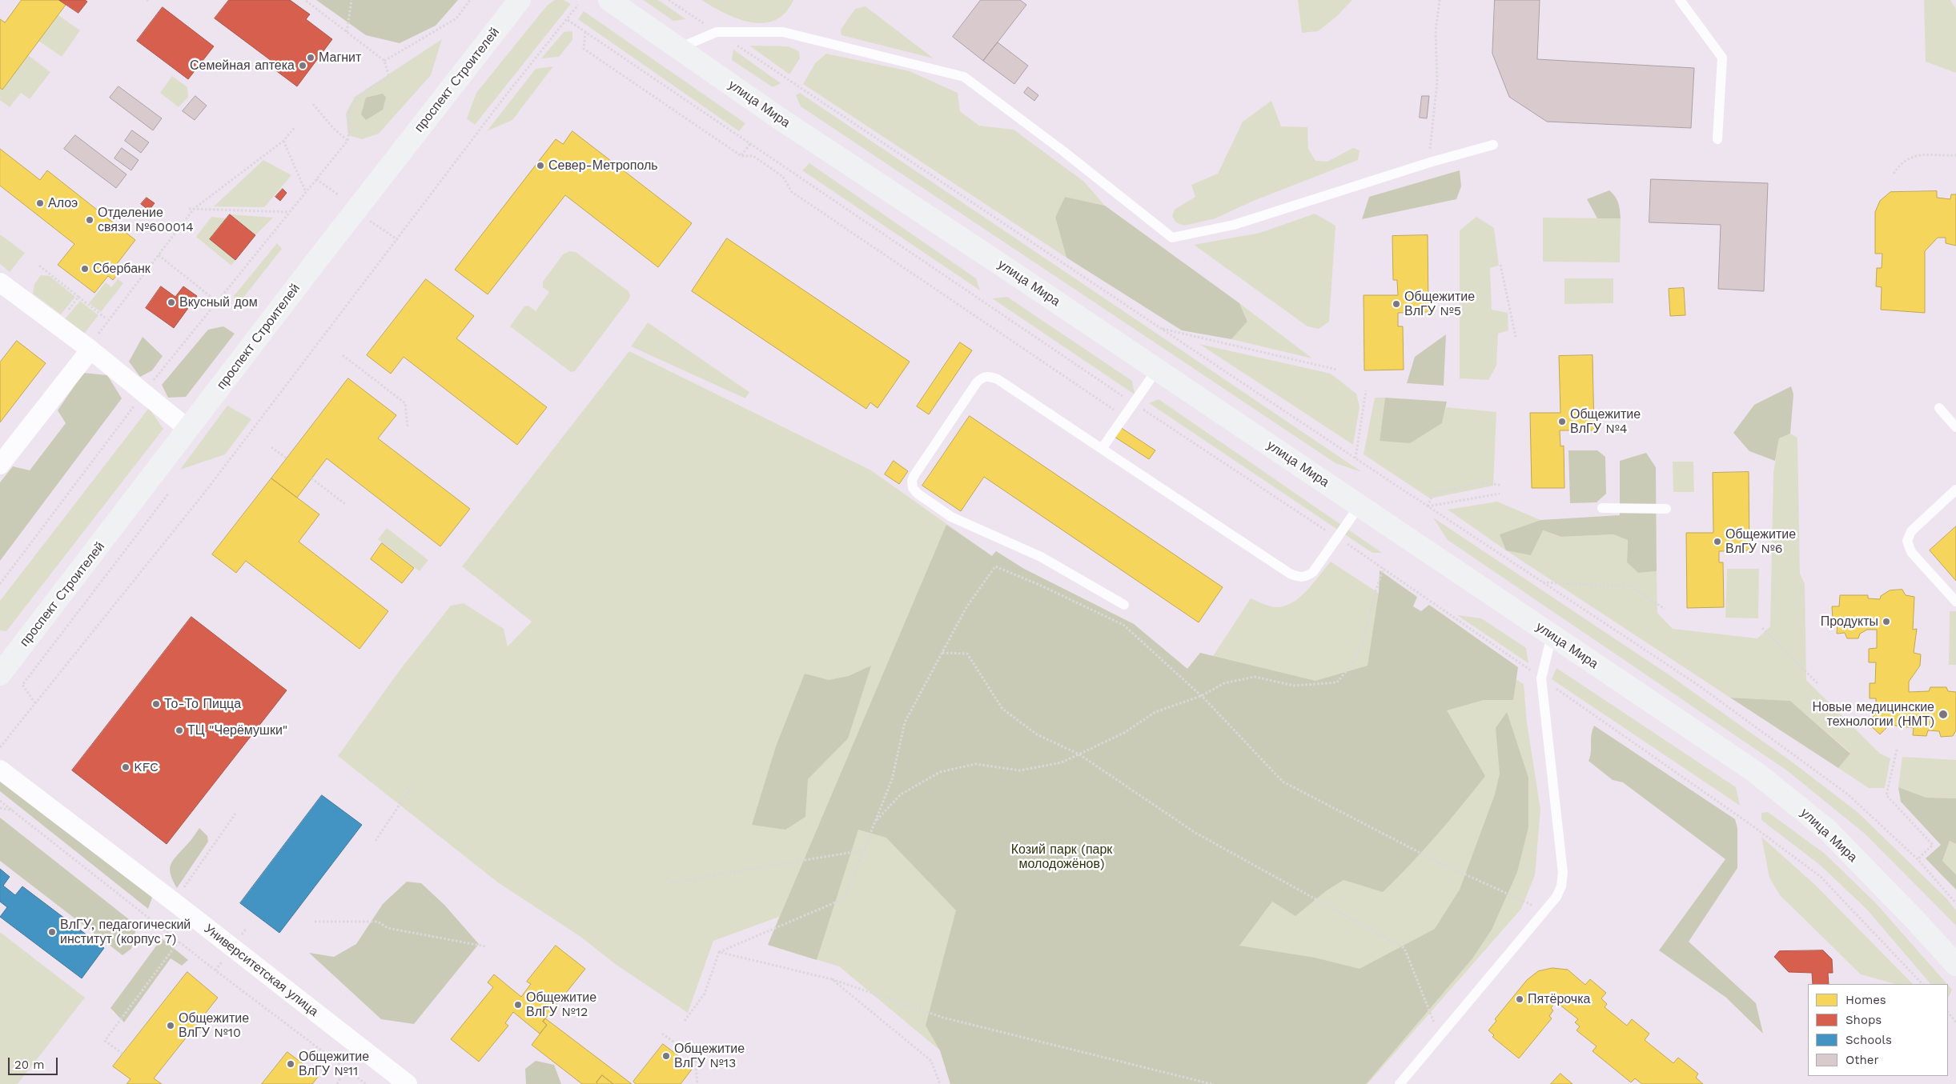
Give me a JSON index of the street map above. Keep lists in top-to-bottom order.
{
  "streets": {
    "main road": ["проспект Строителей", "улица Мира"],
    "street": ["Университетская улица"]
  },
  "parks": ["Козий парк (парк молодожёнов)"],
  "places": [
    "Магнит",
    "Семейная аптека",
    "Север-Метрополь",
    "Алоэ",
    "Отделение связи №600014",
    "Сбербанк",
    "Вкусный дом",
    "Общежитие ВлГУ №5",
    "Общежитие ВлГУ №4",
    "Общежитие ВлГУ №6",
    "Продукты",
    "То-То Пицца",
    "Новые медицинские технологии (НМТ)",
    "ТЦ \"Черёмушки\"",
    "KFC",
    "ВлГУ, педагогический институт (корпус 7)",
    "Пятёрочка",
    "Общежитие ВлГУ №12",
    "Общежитие ВлГУ №10",
    "Общежитие ВлГУ №13",
    "Общежитие ВлГУ №11"
  ],
  "legend": [
    "Homes",
    "Shops",
    "Schools",
    "Other"
  ],
  "scale_bar": "20 m"
}
